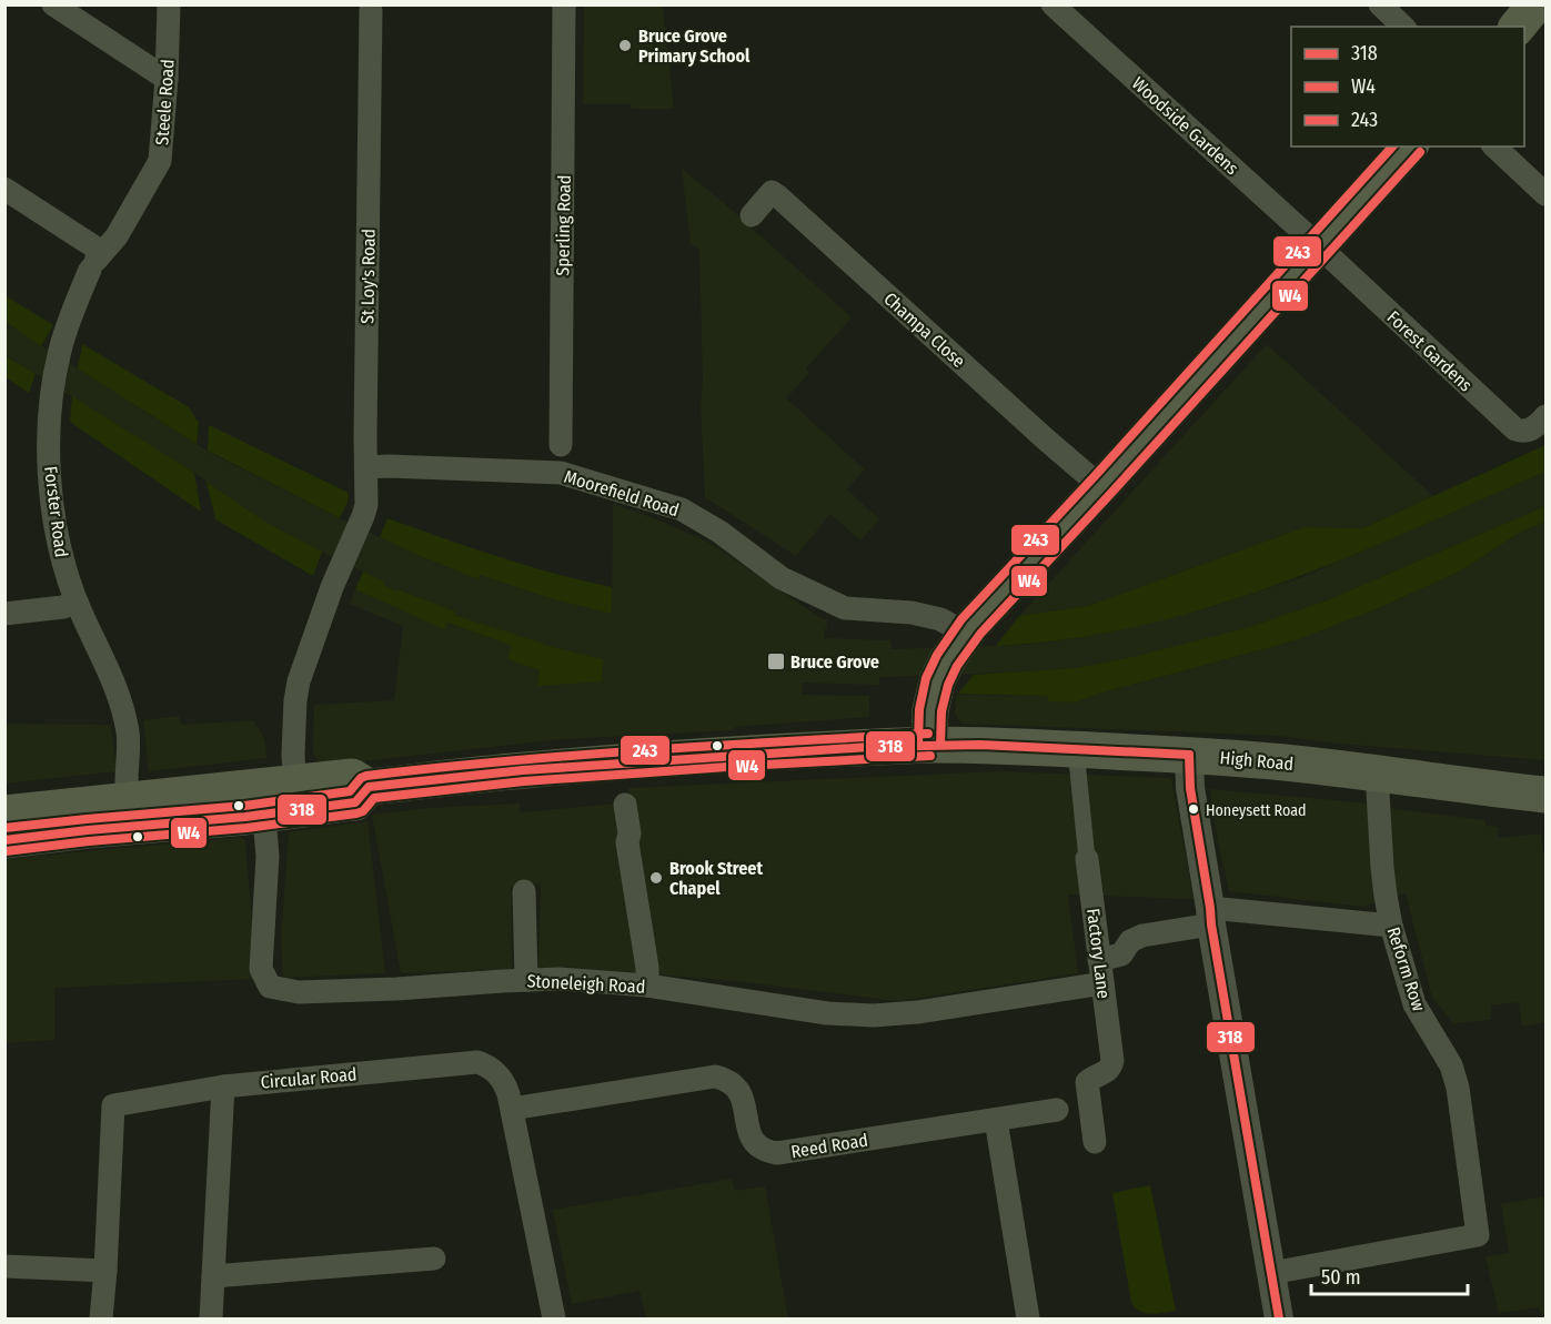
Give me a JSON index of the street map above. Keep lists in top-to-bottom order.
{
  "streets": {
    "highway": ["High Road"],
    "street": [
      "Steele Road",
      "Woodside Gardens",
      "Sperling Road",
      "St Loy's Road",
      "Champa Close",
      "Forest Gardens",
      "Moorefield Road",
      "Forster Road",
      "Factory Lane",
      "Reform Row",
      "Stoneleigh Road",
      "Circular Road",
      "Reed Road"
    ]
  },
  "crossings": [
    ["Steele Road", "Forster Road"],
    ["Woodside Gardens", "Forest Gardens"],
    ["St Loy's Road", "Moorefield Road"],
    ["St Loy's Road", "High Road"],
    ["St Loy's Road", "Stoneleigh Road"],
    ["Forster Road", "High Road"],
    ["High Road", "Factory Lane"],
    ["High Road", "Reform Row"],
    ["High Road", "Stoneleigh Road"],
    ["Factory Lane", "Stoneleigh Road"],
    ["Circular Road", "Reed Road"]
  ],
  "places": {
    "other": ["Bruce Grove Primary School", "Honeysett Road", "Brook Street Chapel"],
    "transit": ["Bruce Grove"]
  },
  "lines": ["transit line 243", "transit line W4", "transit line 318"],
  "legend": ["318", "W4", "243"],
  "scale_bar": "50 m"
}
